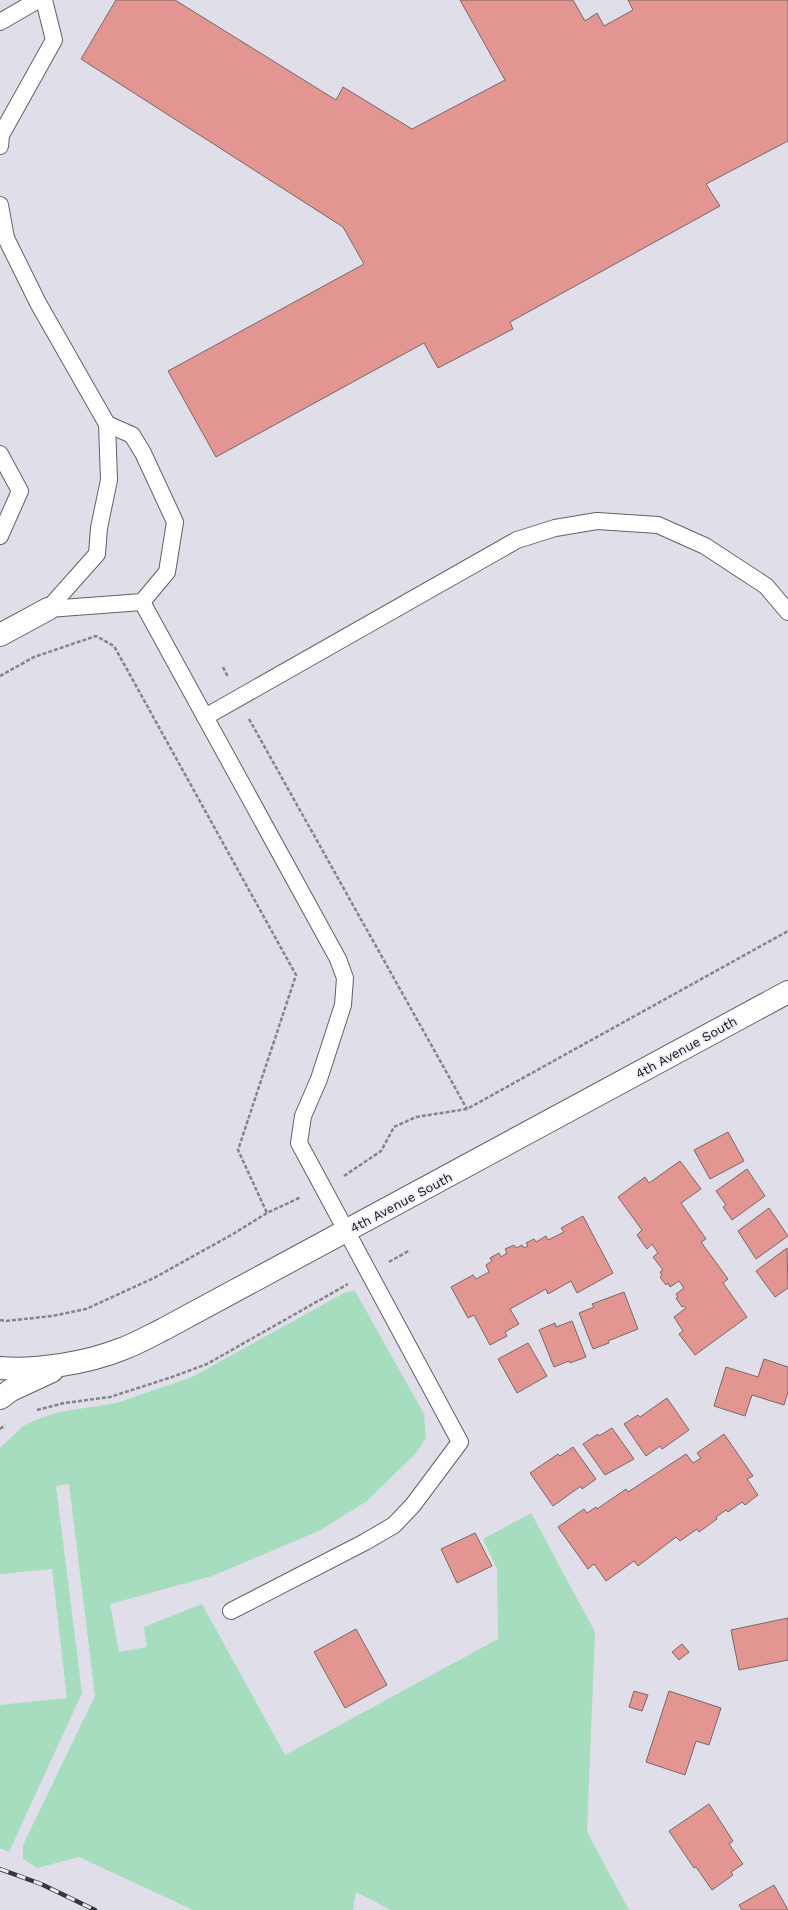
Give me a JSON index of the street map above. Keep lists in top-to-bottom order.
{
  "streets": {
    "street": ["4th Avenue South"]
  }
}
